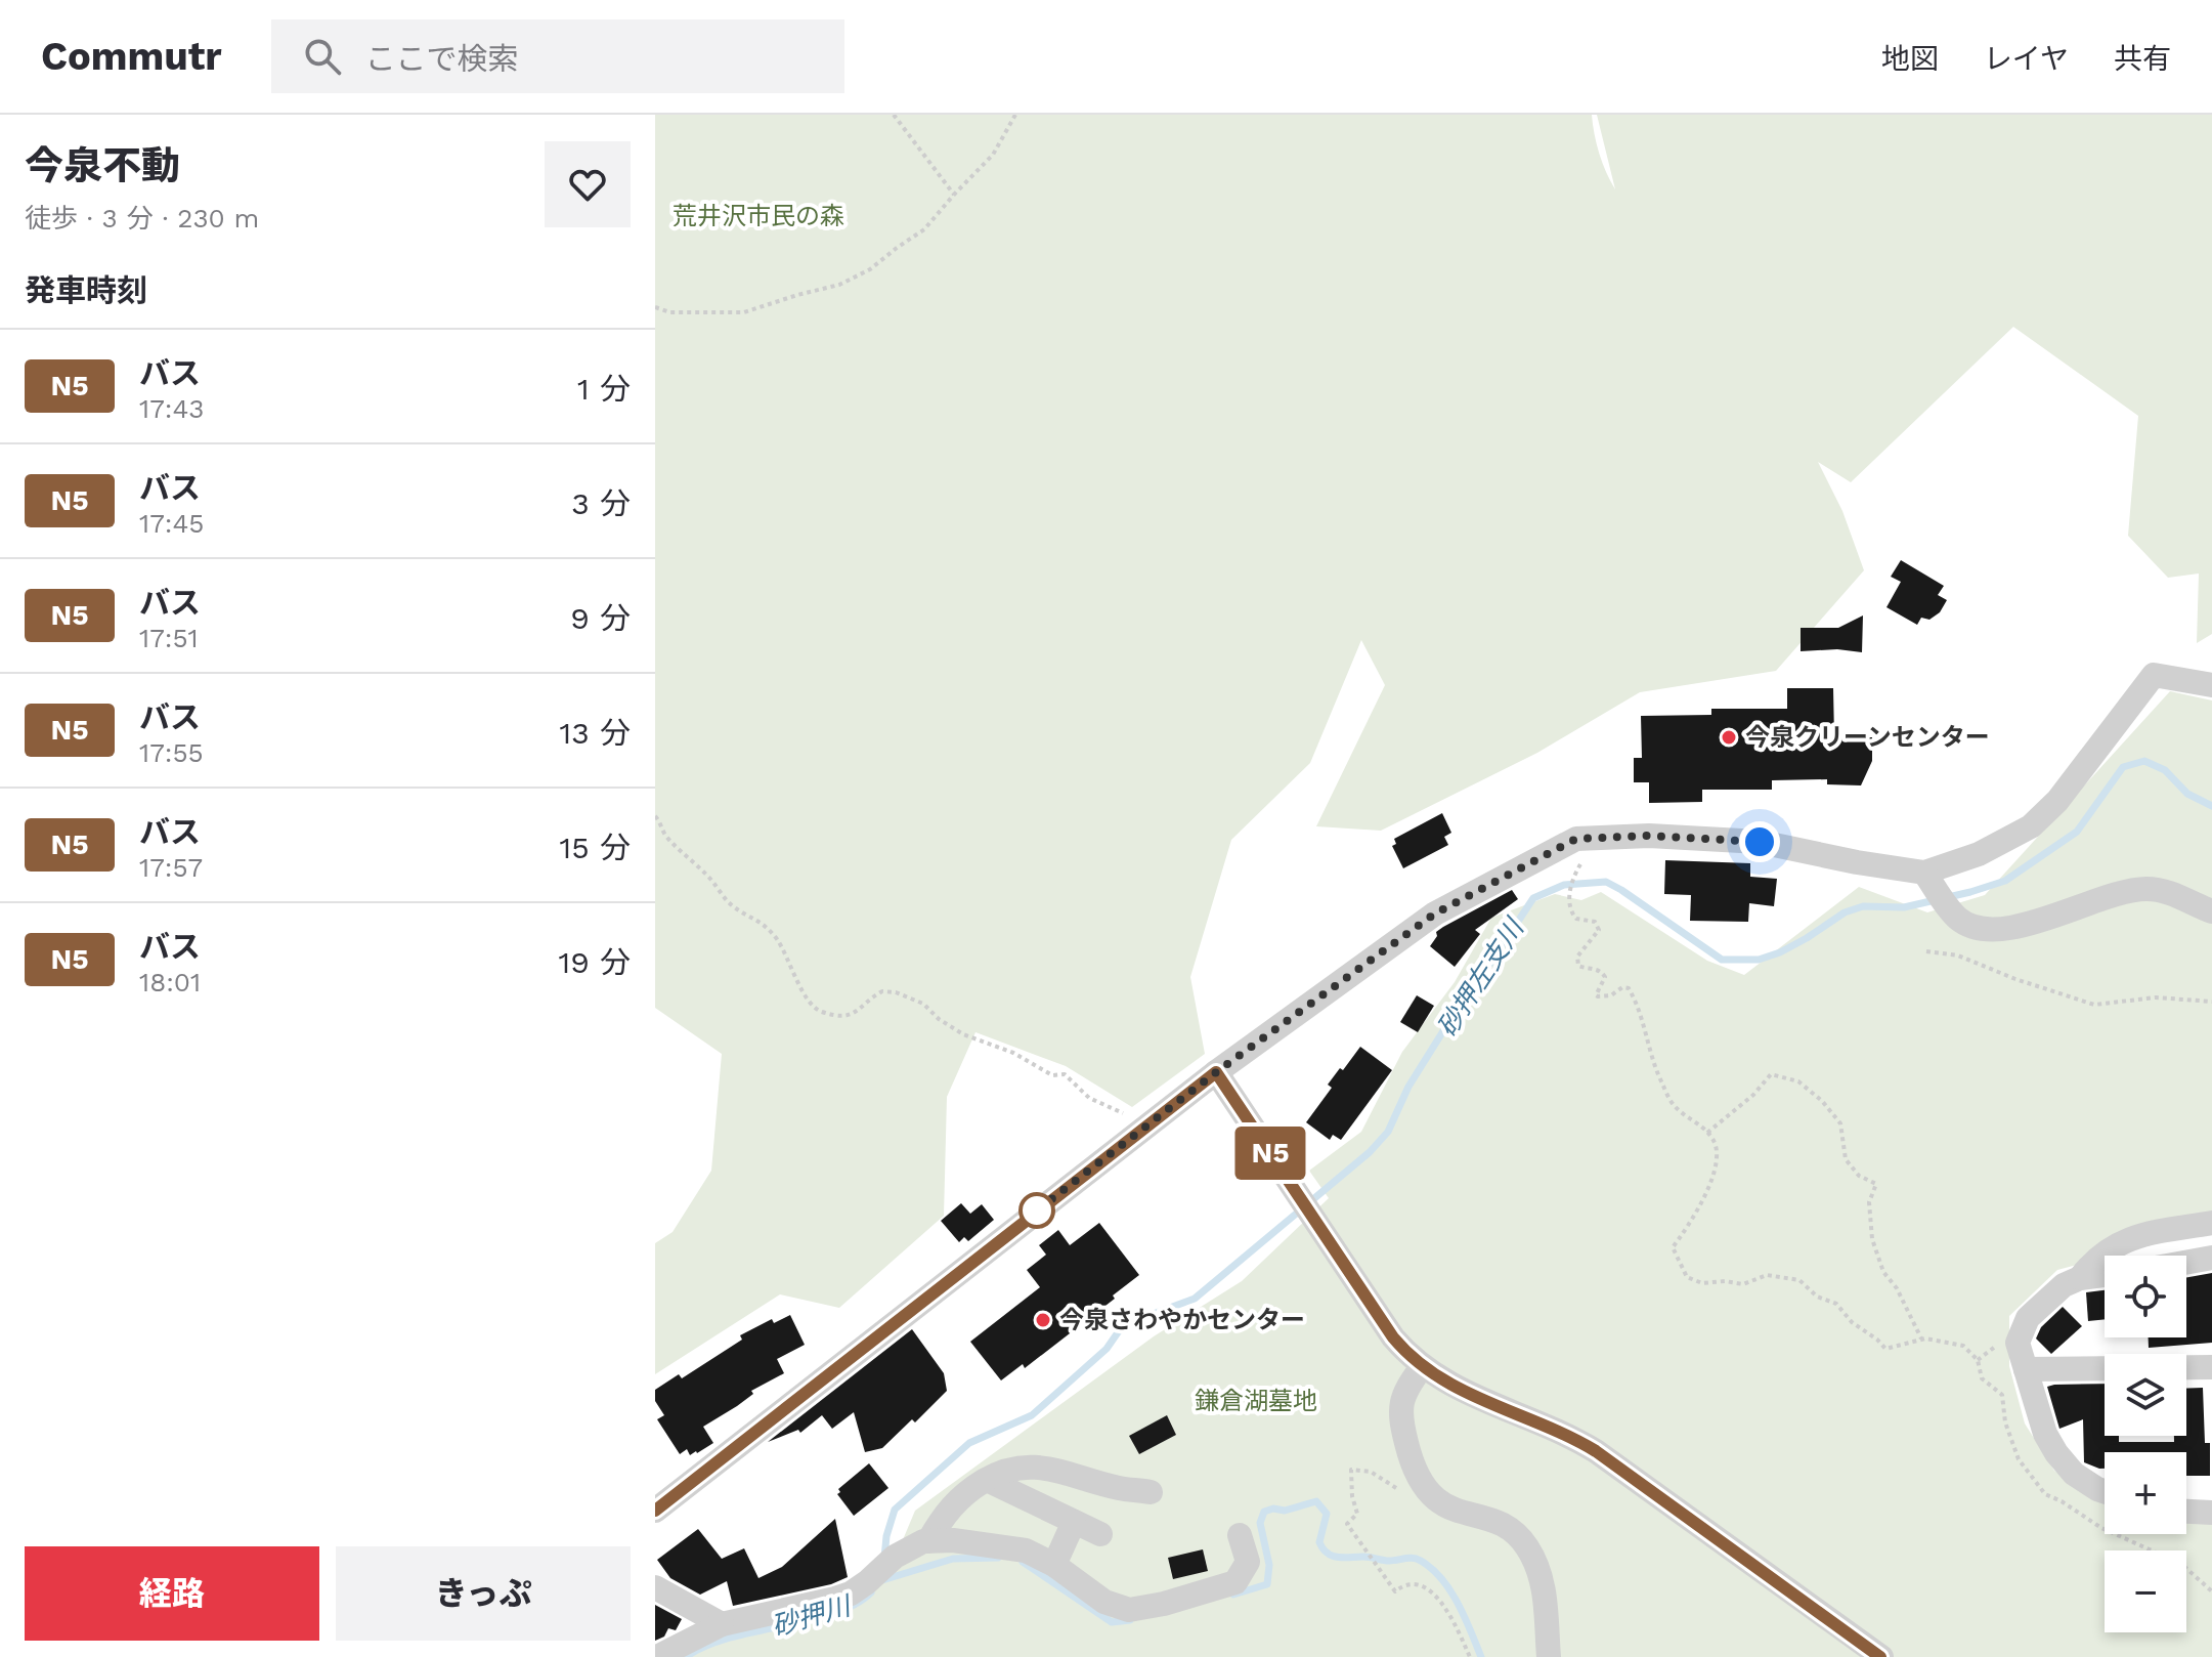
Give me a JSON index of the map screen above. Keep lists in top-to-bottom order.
{
  "water": ["砂押左支川", "砂押川"],
  "parks": ["荒井沢市民の森", "鎌倉湖墓地"],
  "places": ["今泉クリーンセンター", "今泉さわやかセンター"],
  "lines": ["bus line N5"],
  "page": {
    "header": "Commutr",
    "search": "ここで検索",
    "nav": ["地図", "レイヤ", "共有"],
    "heading": [
      ["今泉不動", "徒歩 · 3 分 · 230 m"],
      "発車時刻"
    ],
    "on_map": "N5",
    "list": [
      {
        "mark": "N5",
        "name": "バス",
        "note": "17:43",
        "value": "1 分"
      },
      {
        "mark": "N5",
        "name": "バス",
        "note": "17:45",
        "value": "3 分"
      },
      {
        "mark": "N5",
        "name": "バス",
        "note": "17:51",
        "value": "9 分"
      },
      {
        "mark": "N5",
        "name": "バス",
        "note": "17:55",
        "value": "13 分"
      },
      {
        "mark": "N5",
        "name": "バス",
        "note": "17:57",
        "value": "15 分"
      },
      {
        "mark": "N5",
        "name": "バス",
        "note": "18:01",
        "value": "19 分"
      }
    ],
    "map_buttons": ["+", "−"],
    "buttons": ["経路", "きっぷ"]
  }
}
